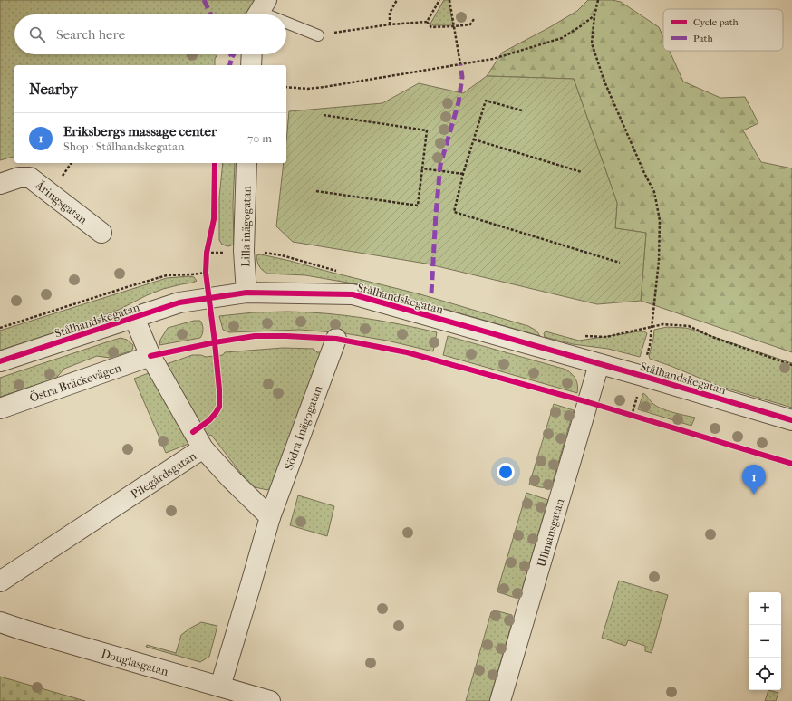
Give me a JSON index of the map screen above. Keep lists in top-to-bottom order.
{
  "streets": {
    "street": [
      "Äringsgatan",
      "Lilla inägogatan",
      "Stålhandskegatan",
      "Östra Bräckevägen",
      "Södra Inägogatan",
      "Pilegårdsgatan",
      "Ullmansgatan",
      "Douglasgatan"
    ]
  },
  "crossings": [
    ["Lilla inägogatan", "Stålhandskegatan"],
    ["Stålhandskegatan", "Pilegårdsgatan"],
    ["Stålhandskegatan", "Ullmansgatan"],
    ["Östra Bräckevägen", "Pilegårdsgatan"],
    ["Södra Inägogatan", "Douglasgatan"]
  ],
  "legend": ["Cycle path", "Path"],
  "page": {
    "search": "Search here",
    "heading": "Nearby",
    "list": [
      {
        "mark": "1",
        "name": "Eriksbergs massage center",
        "note": "Shop · Stålhandskegatan",
        "value": "70 m"
      }
    ],
    "pins": "1",
    "map_buttons": ["+", "−"]
  }
}
